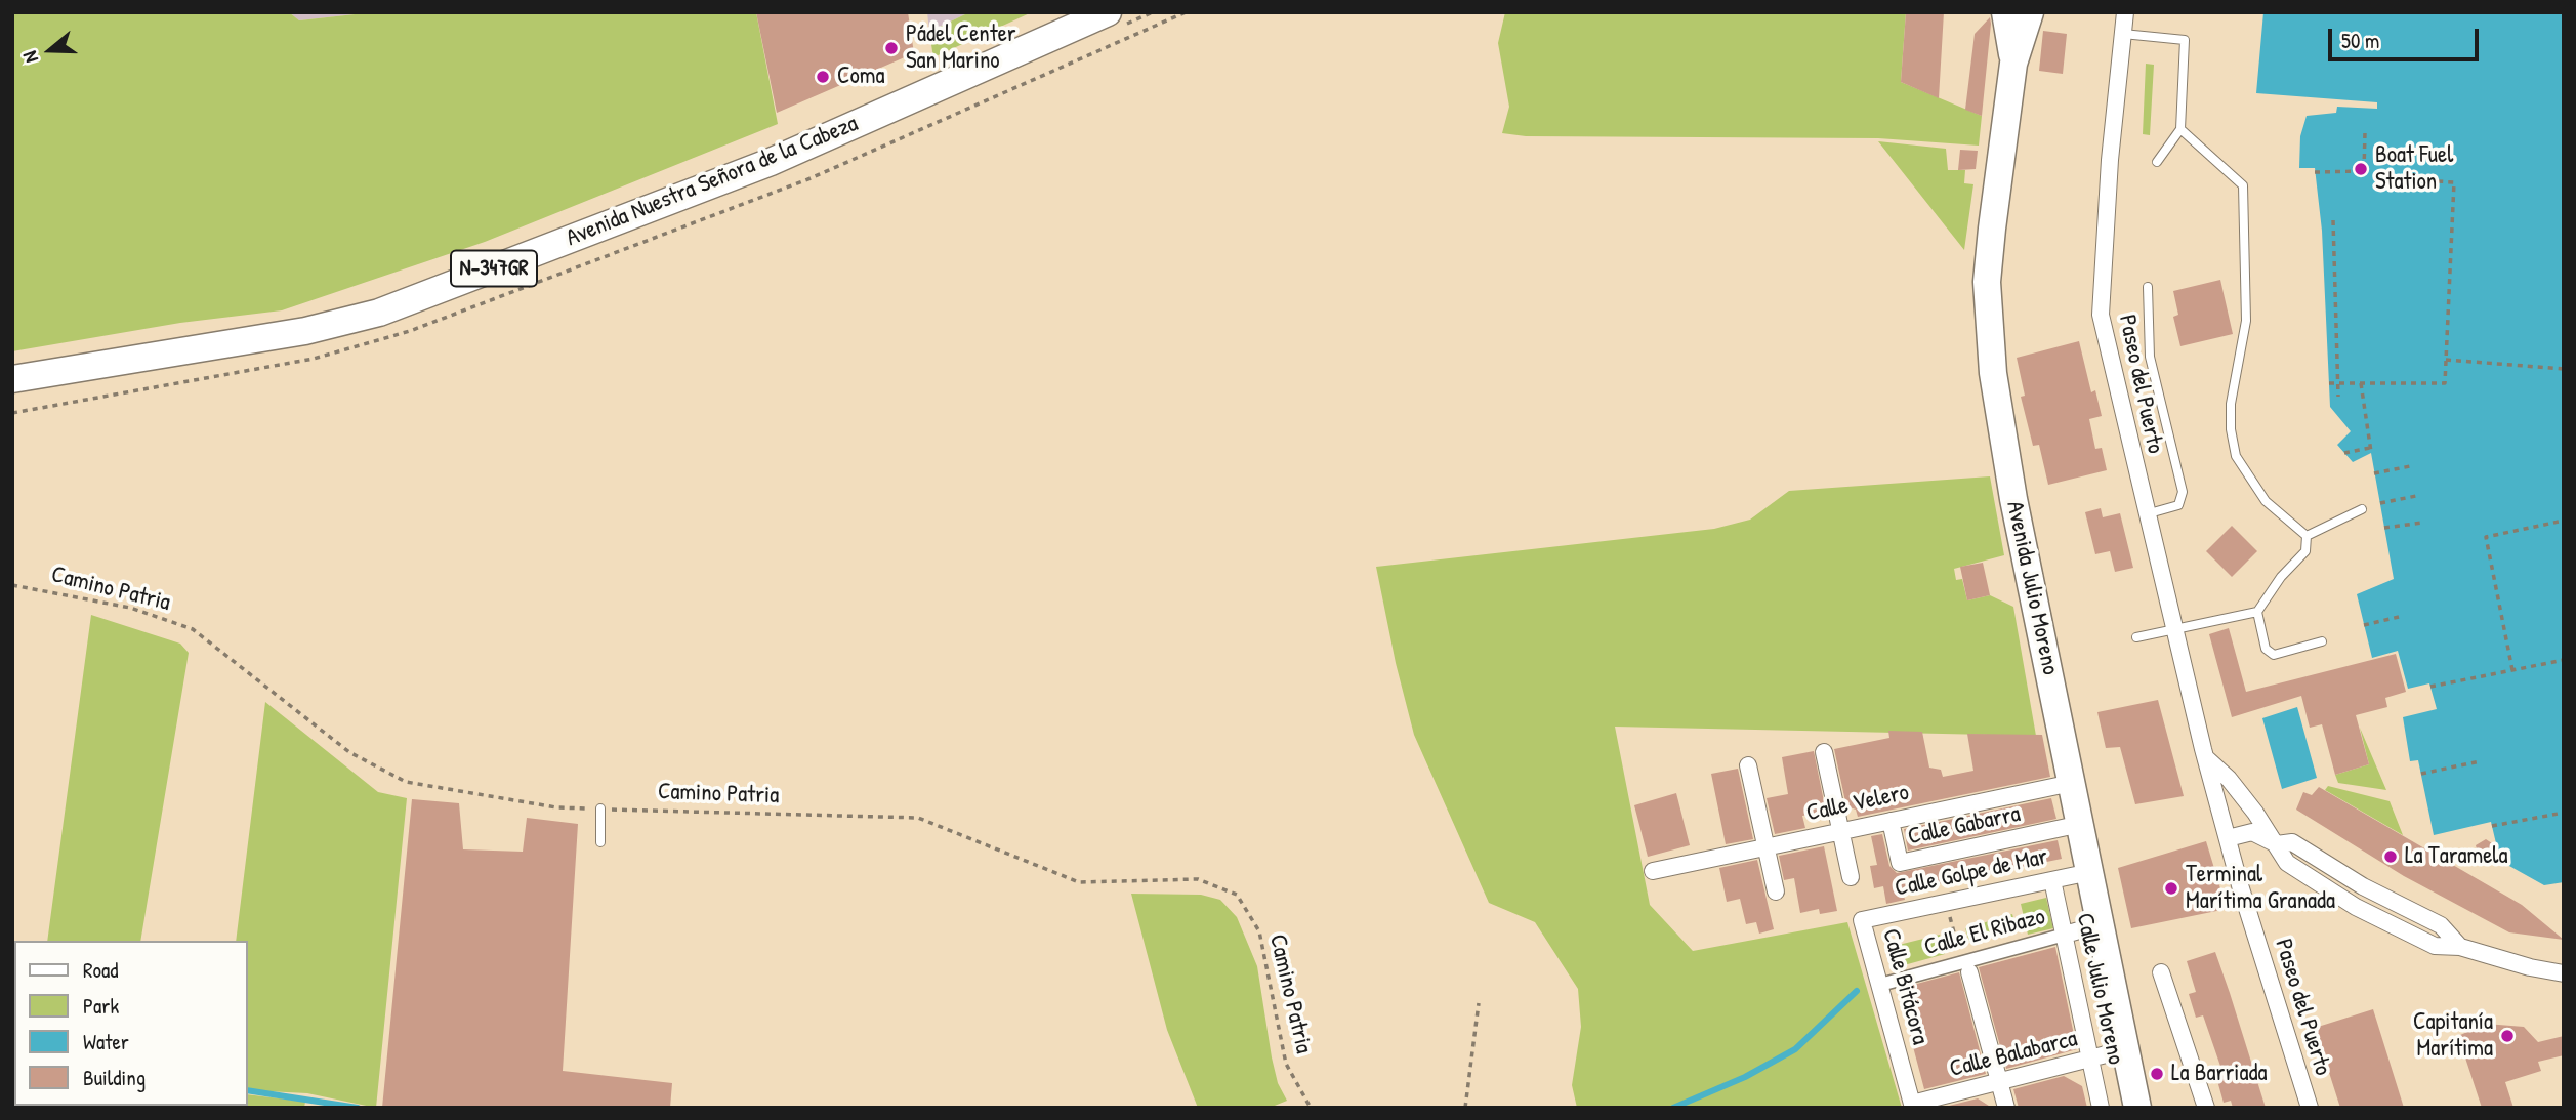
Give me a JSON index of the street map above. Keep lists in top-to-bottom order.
{
  "streets": {
    "highway": ["Avenida Nuestra Señora de la Cabeza", "N-347GR", "Avenida Julio Moreno"],
    "street": [
      "Paseo del Puerto",
      "Calle Velero",
      "Calle Gabarra",
      "Calle Golpe de Mar",
      "Calle El Ribazo",
      "Calle Bitácora",
      "Calle Julio Moreno",
      "Calle Balabarca"
    ],
    "path": ["Camino Patria"]
  },
  "crossings": [
    ["Avenida Julio Moreno", "Calle Velero"],
    ["Avenida Julio Moreno", "Calle Gabarra"],
    ["Avenida Julio Moreno", "Calle Golpe de Mar"],
    ["Avenida Julio Moreno", "Calle El Ribazo"],
    ["Avenida Julio Moreno", "Calle Balabarca"],
    ["Calle Velero", "Calle Gabarra"],
    ["Calle Golpe de Mar", "Calle Bitácora"],
    ["Calle Golpe de Mar", "Calle Julio Moreno"],
    ["Calle El Ribazo", "Calle Bitácora"],
    ["Calle El Ribazo", "Calle Julio Moreno"],
    ["Calle Bitácora", "Calle Balabarca"],
    ["Calle Julio Moreno", "Calle Balabarca"]
  ],
  "places": [
    "Pádel Center San Marino",
    "Coma",
    "Boat Fuel Station",
    "La Taramela",
    "Terminal Marítima Granada",
    "Capitanía Marítima",
    "La Barriada"
  ],
  "legend": [
    "Road",
    "Park",
    "Water",
    "Building"
  ],
  "scale_bar": "50 m",
  "north": "left"
}
